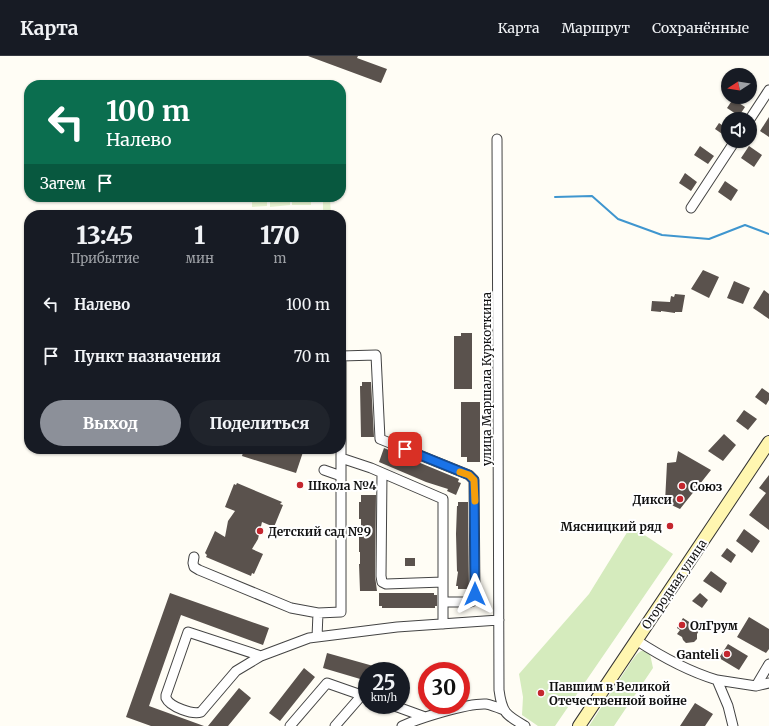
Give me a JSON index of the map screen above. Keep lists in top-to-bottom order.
{
  "streets": {
    "main road": ["Огородная улица"],
    "street": ["улица Маршала Куркоткина"]
  },
  "places": [
    "Школа №4",
    "Союз",
    "Дикси",
    "Мясницкий ряд",
    "Детский сад №9",
    "ОлГрум",
    "Ganteli",
    "Павшим в Великой Отечественной войне"
  ],
  "north": "left",
  "page": {
    "header": "Карта",
    "nav": ["Карта", "Маршрут", "Сохранённые"],
    "turn": ["100 m", "Налево"],
    "then": "Затем",
    "eta": [
      "13:45",
      "Прибытие",
      "1",
      "мин",
      "170",
      "m"
    ],
    "list": [
      {
        "name": "Налево",
        "value": "100 m"
      },
      {
        "name": "Пункт назначения",
        "value": "70 m"
      }
    ],
    "buttons": ["Выход", "Поделиться"],
    "speed": "25 km/h",
    "limit": "30"
  }
}
